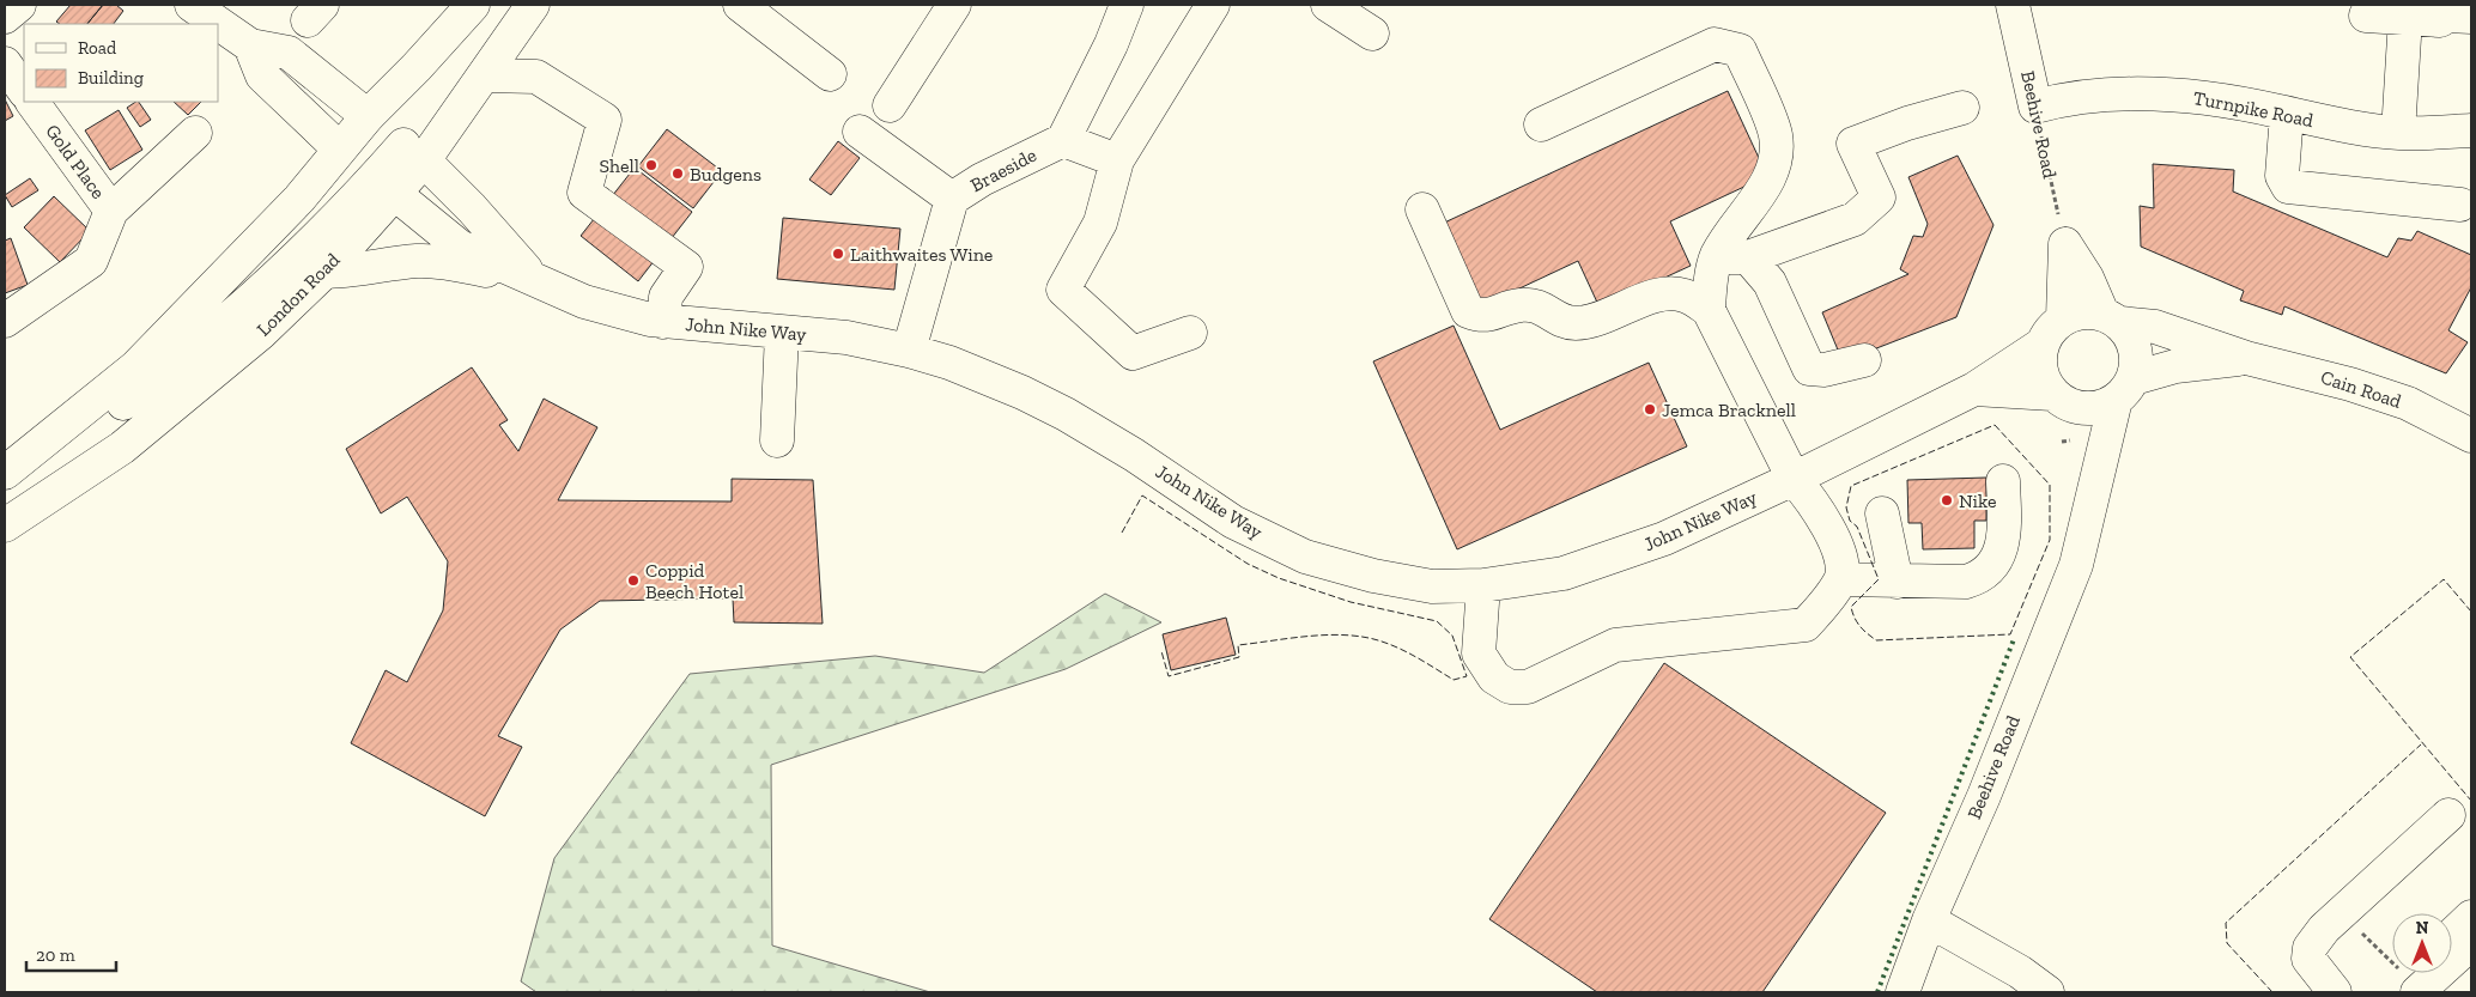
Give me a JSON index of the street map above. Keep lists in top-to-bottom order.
{
  "streets": {
    "street": [
      "Turnpike Road",
      "Beehive Road",
      "Gold Place",
      "Braeside",
      "London Road",
      "John Nike Way",
      "Cain Road"
    ]
  },
  "crossings": [
    ["Turnpike Road", "Beehive Road"],
    ["Beehive Road", "John Nike Way"],
    ["Beehive Road", "Cain Road"],
    ["Braeside", "John Nike Way"],
    ["London Road", "John Nike Way"],
    ["John Nike Way", "Cain Road"]
  ],
  "places": [
    "Shell",
    "Budgens",
    "Laithwaites Wine",
    "Jemca Bracknell",
    "Nike",
    "Coppid Beech Hotel"
  ],
  "legend": ["Road", "Building"],
  "scale_bar": "20 m",
  "north": "top"
}
